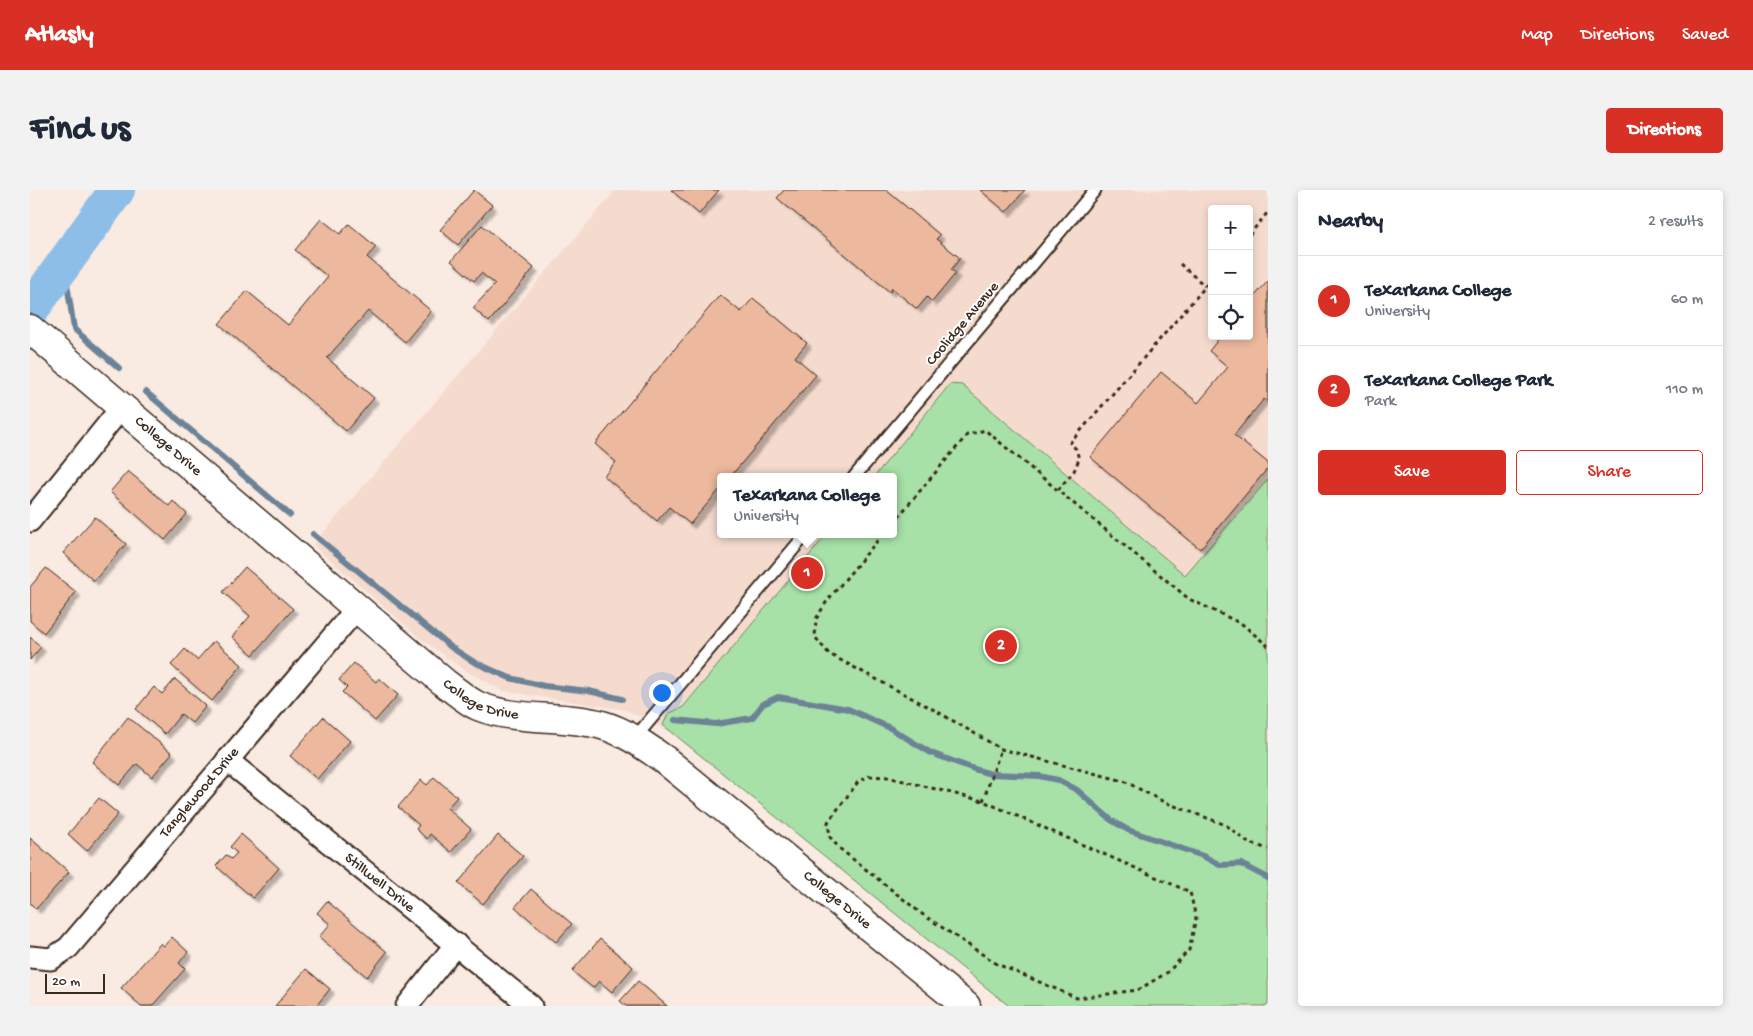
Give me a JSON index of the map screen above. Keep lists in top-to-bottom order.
{
  "streets": {
    "street": ["College Drive", "Tanglewood Drive", "Stillwell Drive"],
    "lane": ["Coolidge Avenue"]
  },
  "crossings": [
    ["College Drive", "Tanglewood Drive"],
    ["Tanglewood Drive", "Stillwell Drive"]
  ],
  "scale_bar": "20 m",
  "page": {
    "header": "Atlasly",
    "nav": ["Map", "Directions", "Saved"],
    "buttons": [
      "Directions",
      ["Save", "Share"]
    ],
    "title": "Find us",
    "heading": ["Nearby", "2 results"],
    "map_buttons": ["+", "−"],
    "list": [
      {
        "mark": "1",
        "name": "Texarkana College",
        "note": "University",
        "value": "60 m"
      },
      {
        "mark": "2",
        "name": "Texarkana College Park",
        "note": "Park",
        "value": "110 m"
      }
    ],
    "popup": ["Texarkana College", "University"],
    "pins": ["1", "2"],
    "scale": "20 m"
  }
}
